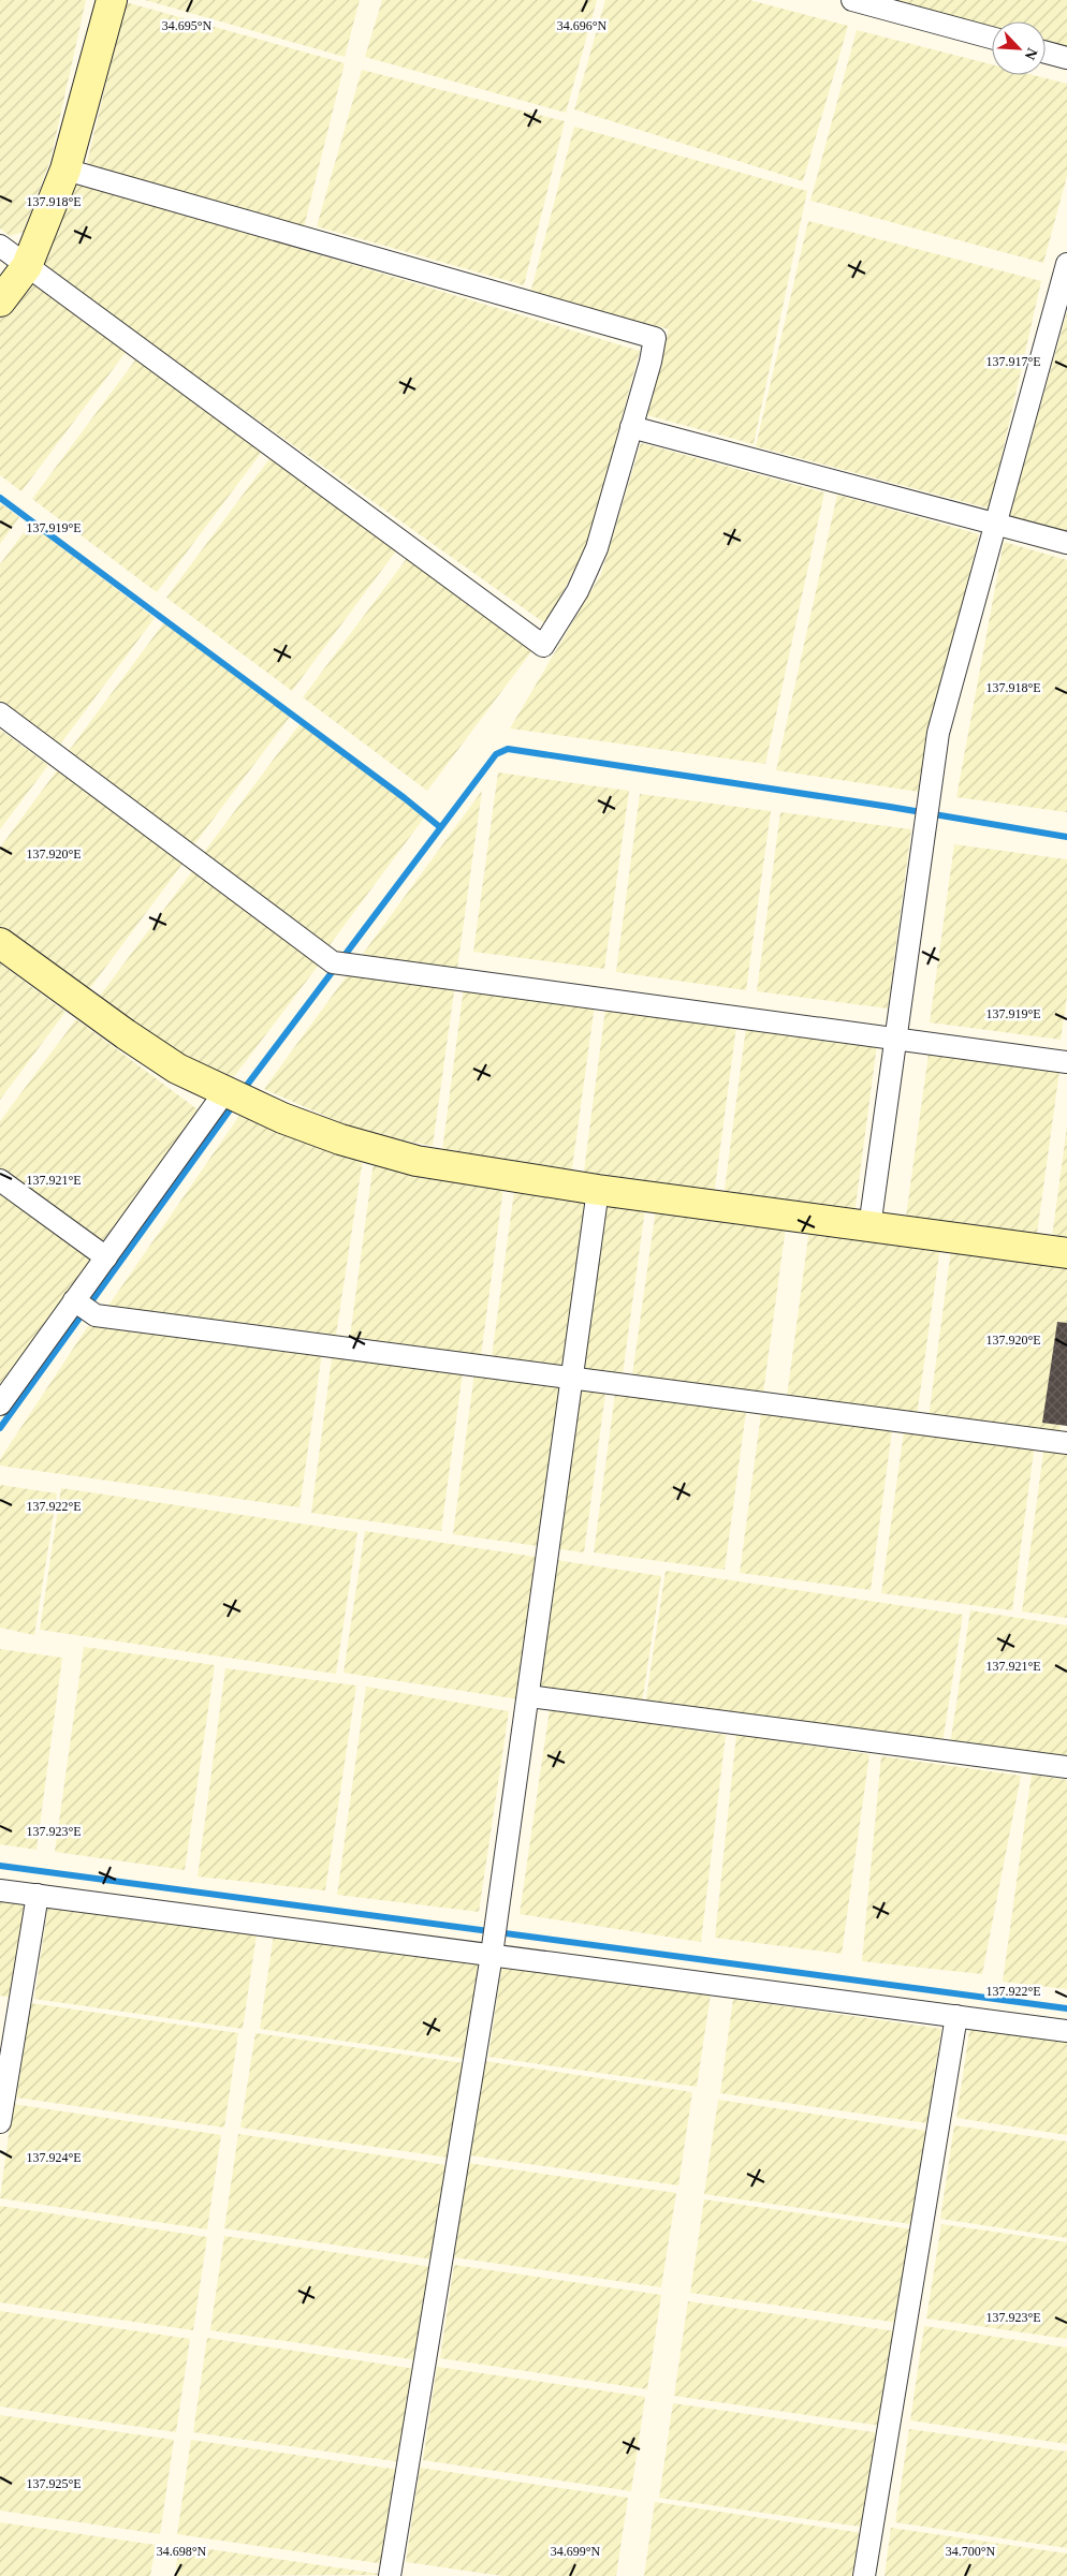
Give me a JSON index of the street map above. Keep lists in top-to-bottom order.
{
  "north": "bottom right",
  "coordinates": [
    "34.695°N",
    "34.696°N",
    "137.918°E",
    "137.917°E",
    "137.919°E",
    "137.920°E",
    "137.921°E",
    "137.922°E",
    "137.923°E",
    "137.924°E",
    "137.925°E",
    "34.698°N",
    "34.699°N",
    "34.700°N"
  ]
}
